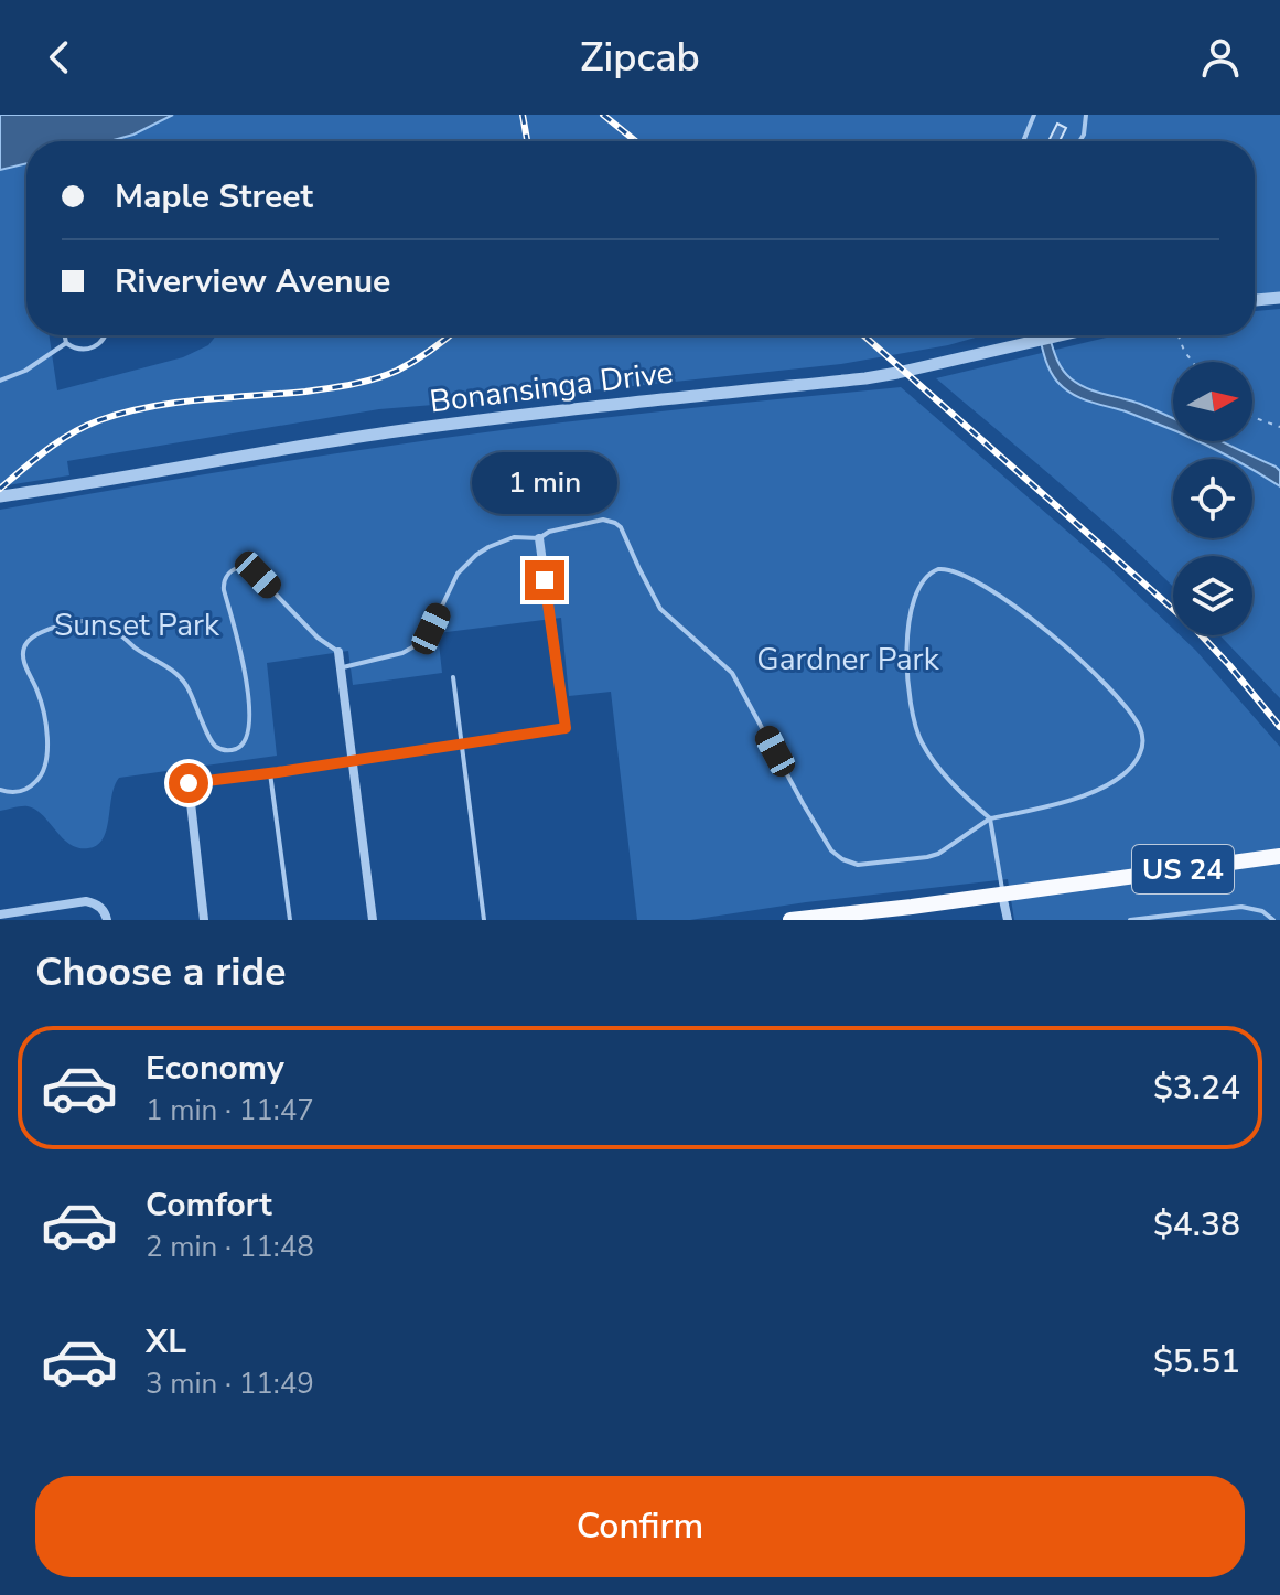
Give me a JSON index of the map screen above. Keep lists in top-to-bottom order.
{
  "streets": {
    "highway": ["US 24"],
    "street": ["Bonansinga Drive"]
  },
  "parks": ["Sunset Park", "Gardner Park"],
  "north": "right",
  "page": {
    "header": "Zipcab",
    "banner": ["Maple Street", "Riverview Avenue"],
    "bubble": "1 min",
    "heading": "Choose a ride",
    "list": [
      {
        "name": "Economy",
        "note": "1 min · 11:47",
        "value": "$3.24"
      },
      {
        "name": "Comfort",
        "note": "2 min · 11:48",
        "value": "$4.38"
      },
      {
        "name": "XL",
        "note": "3 min · 11:49",
        "value": "$5.51"
      }
    ],
    "buttons": "Confirm"
  }
}
